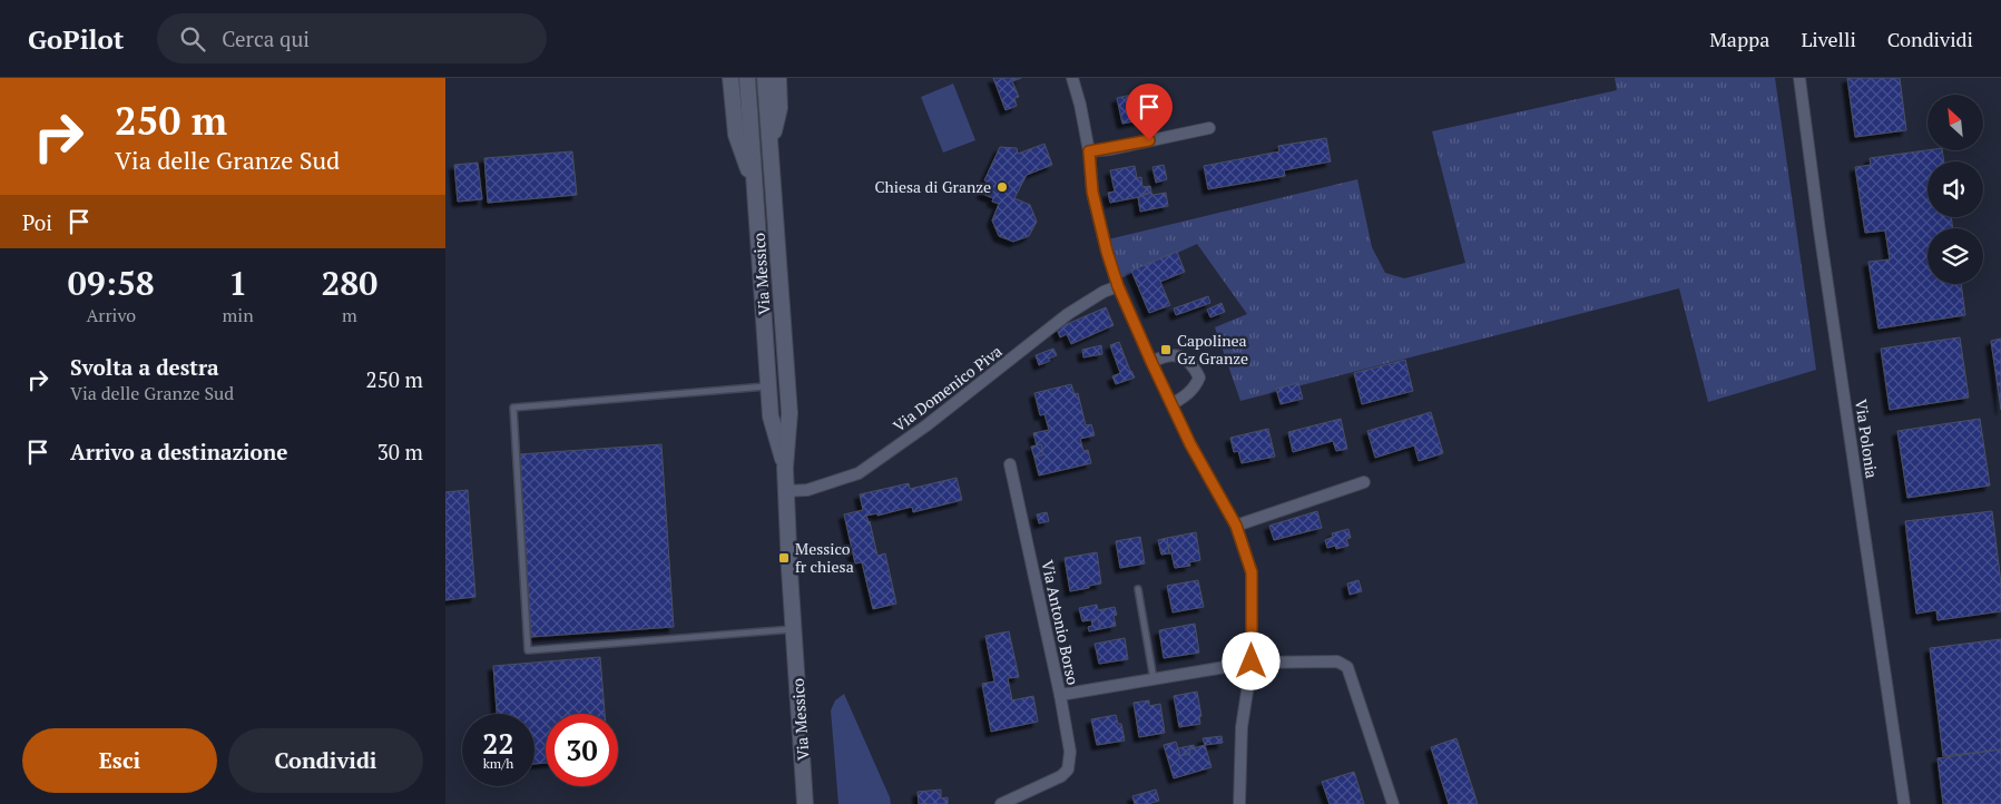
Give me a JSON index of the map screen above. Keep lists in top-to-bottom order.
{
  "streets": {
    "street": [
      "Via Messico",
      "Via Domenico Piva",
      "Via Polonia",
      "Via Antonio Borso"
    ]
  },
  "crossings": [
    ["Via Messico", "Via Domenico Piva"]
  ],
  "places": {
    "other": ["Chiesa di Granze"],
    "transit": ["Capolinea Gz Granze", "Messico fr chiesa"]
  },
  "north": "top left",
  "page": {
    "header": "GoPilot",
    "search": "Cerca qui",
    "nav": ["Mappa", "Livelli", "Condividi"],
    "turn": ["250 m", "Via delle Granze Sud"],
    "then": "Poi",
    "eta": [
      "09:58",
      "Arrivo",
      "1",
      "min",
      "280",
      "m"
    ],
    "list": [
      {
        "name": "Svolta a destra",
        "note": "Via delle Granze Sud",
        "value": "250 m"
      },
      {
        "name": "Arrivo a destinazione",
        "value": "30 m"
      }
    ],
    "speed": "22 km/h",
    "limit": "30",
    "buttons": ["Esci", "Condividi"]
  }
}
